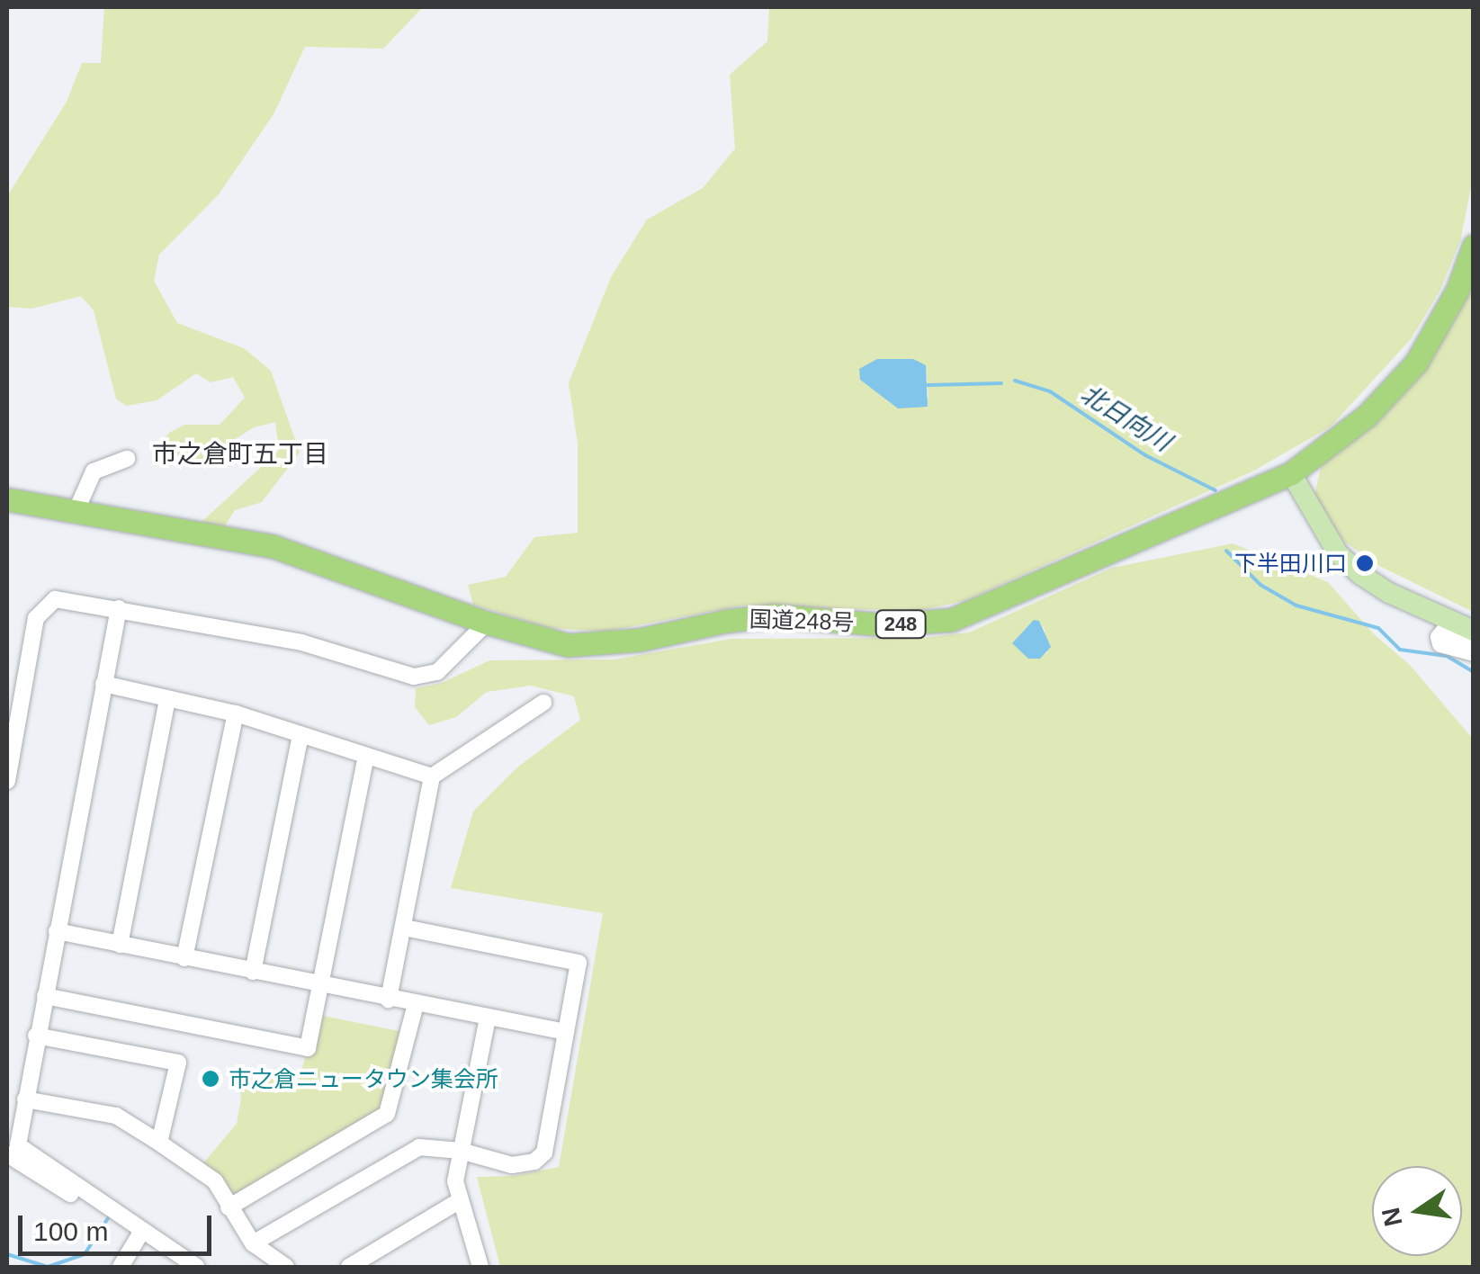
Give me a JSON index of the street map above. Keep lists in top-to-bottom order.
{
  "streets": {
    "highway": ["国道248号", "248"]
  },
  "districts": ["市之倉町五丁目"],
  "water": ["北日向川"],
  "places": ["下半田川口", "市之倉ニュータウン集会所"],
  "scale_bar": "100 m",
  "north": "left"
}
